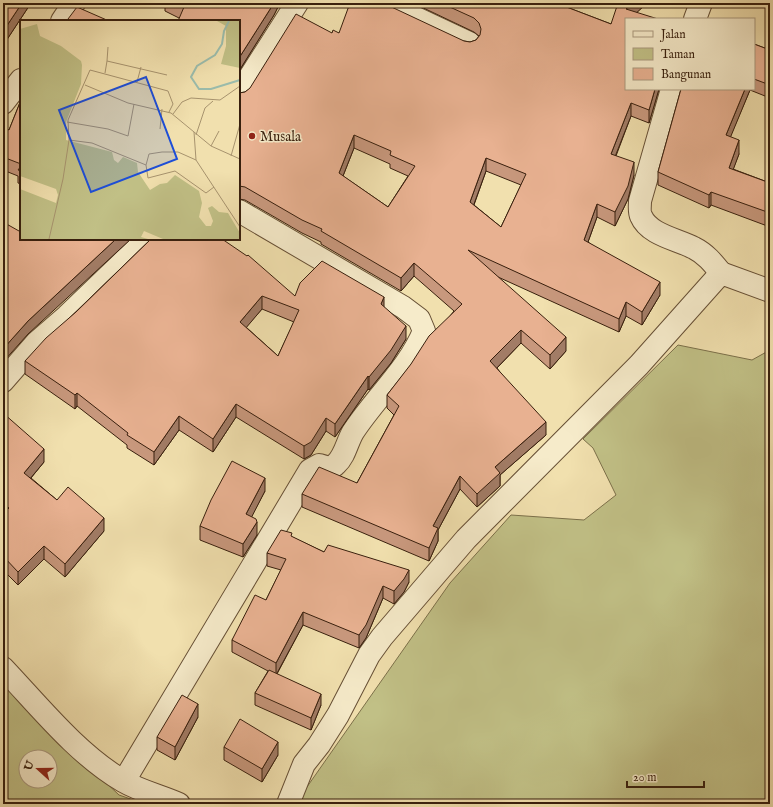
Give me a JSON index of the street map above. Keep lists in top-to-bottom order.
{
  "places": ["Musala"],
  "legend": ["Jalan", "Taman", "Bangunan"],
  "scale_bar": "20 m",
  "north": "left"
}
